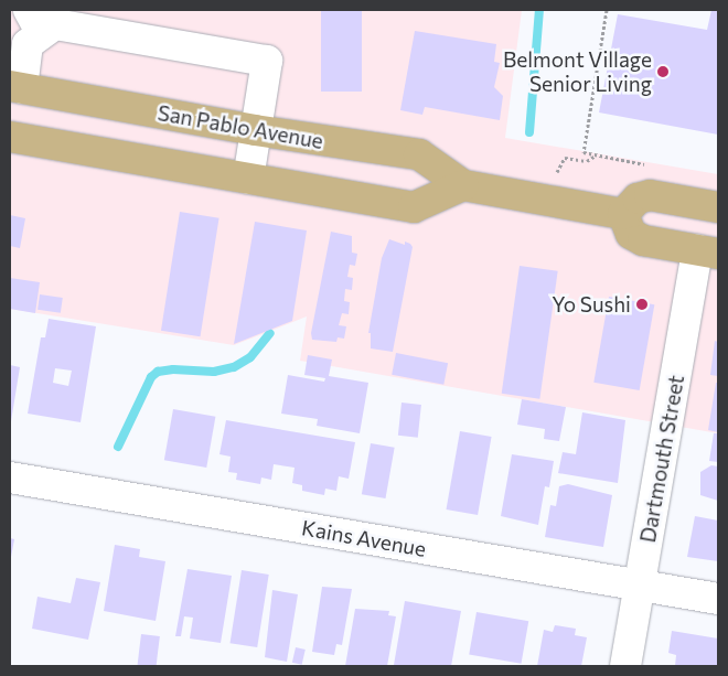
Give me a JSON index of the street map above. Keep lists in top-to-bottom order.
{
  "streets": {
    "main road": ["San Pablo Avenue"],
    "street": ["Dartmouth Street", "Kains Avenue"]
  },
  "crossings": [
    ["Dartmouth Street", "Kains Avenue"]
  ],
  "places": ["Belmont Village Senior Living", "Yo Sushi"]
}
